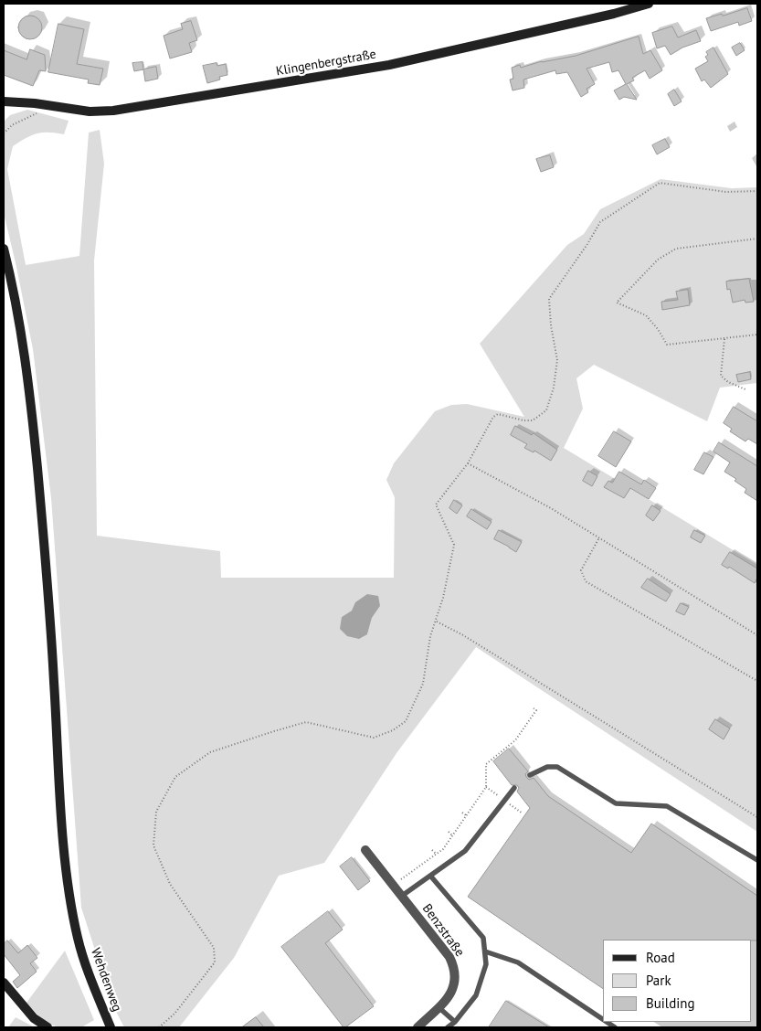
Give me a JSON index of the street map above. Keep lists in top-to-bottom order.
{
  "streets": {
    "main road": ["Klingenbergstraße", "Wehdenweg"],
    "street": ["Benzstraße"]
  },
  "legend": ["Road", "Park", "Building"]
}
